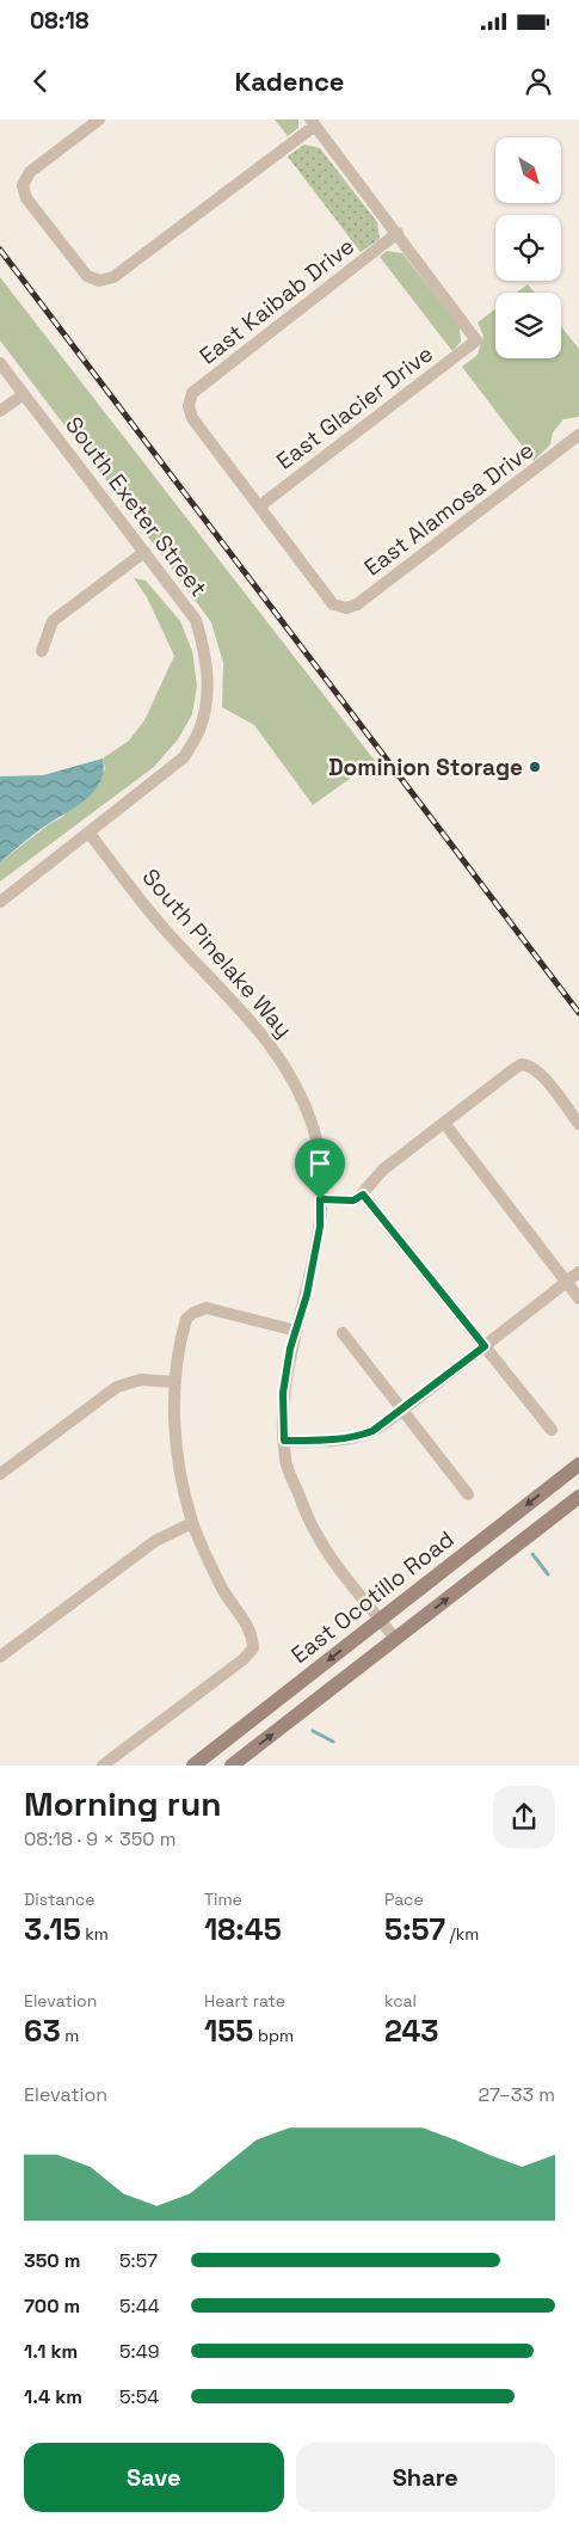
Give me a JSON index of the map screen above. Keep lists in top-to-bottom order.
{
  "streets": {
    "main road": ["East Ocotillo Road"],
    "street": [
      "East Kaibab Drive",
      "East Glacier Drive",
      "South Exeter Street",
      "East Alamosa Drive",
      "South Pinelake Way"
    ]
  },
  "crossings": [
    ["East Kaibab Drive", "East Glacier Drive"],
    ["East Kaibab Drive", "East Alamosa Drive"],
    ["East Glacier Drive", "East Alamosa Drive"],
    ["South Exeter Street", "South Pinelake Way"],
    ["South Pinelake Way", "East Ocotillo Road"]
  ],
  "places": ["Dominion Storage"],
  "north": "bottom right",
  "page": {
    "status": "08:18",
    "header": "Kadence",
    "heading": ["Morning run", "08:18 · 9 × 350 m"],
    "stats": [
      ["Distance", "3.15 km"],
      ["Time", "18:45"],
      ["Pace", "5:57 /km"],
      ["Elevation", "63 m"],
      ["Heart rate", "155 bpm"],
      ["kcal", "243"]
    ],
    "chart": ["Elevation", "27–33 m"],
    "list": [
      {
        "name": "350 m",
        "note": "5:57"
      },
      {
        "name": "700 m",
        "note": "5:44"
      },
      {
        "name": "1.1 km",
        "note": "5:49"
      },
      {
        "name": "1.4 km",
        "note": "5:54"
      }
    ],
    "buttons": ["Save", "Share"]
  }
}
